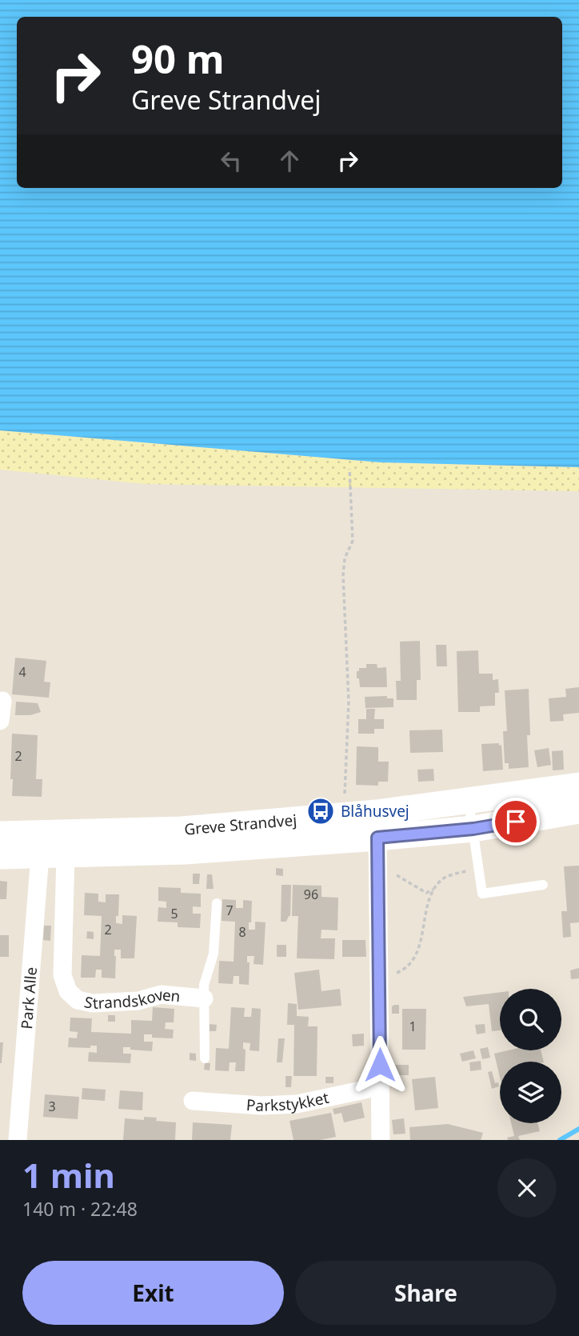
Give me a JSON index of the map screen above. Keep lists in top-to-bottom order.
{
  "streets": {
    "main road": ["Greve Strandvej"],
    "street": ["Park Alle", "Strandskoven", "Parkstykket"]
  },
  "crossings": [
    ["Greve Strandvej", "Park Alle"],
    ["Greve Strandvej", "Strandskoven"]
  ],
  "places": {
    "bus stop": ["Blåhusvej"]
  },
  "house_numbers": [
    "4",
    "2",
    "96",
    "7",
    "5",
    "2",
    "8",
    "1",
    "3"
  ],
  "page": {
    "turn": ["90 m", "Greve Strandvej"],
    "heading": ["1 min", "140 m · 22:48"],
    "buttons": ["Exit", "Share"]
  }
}
